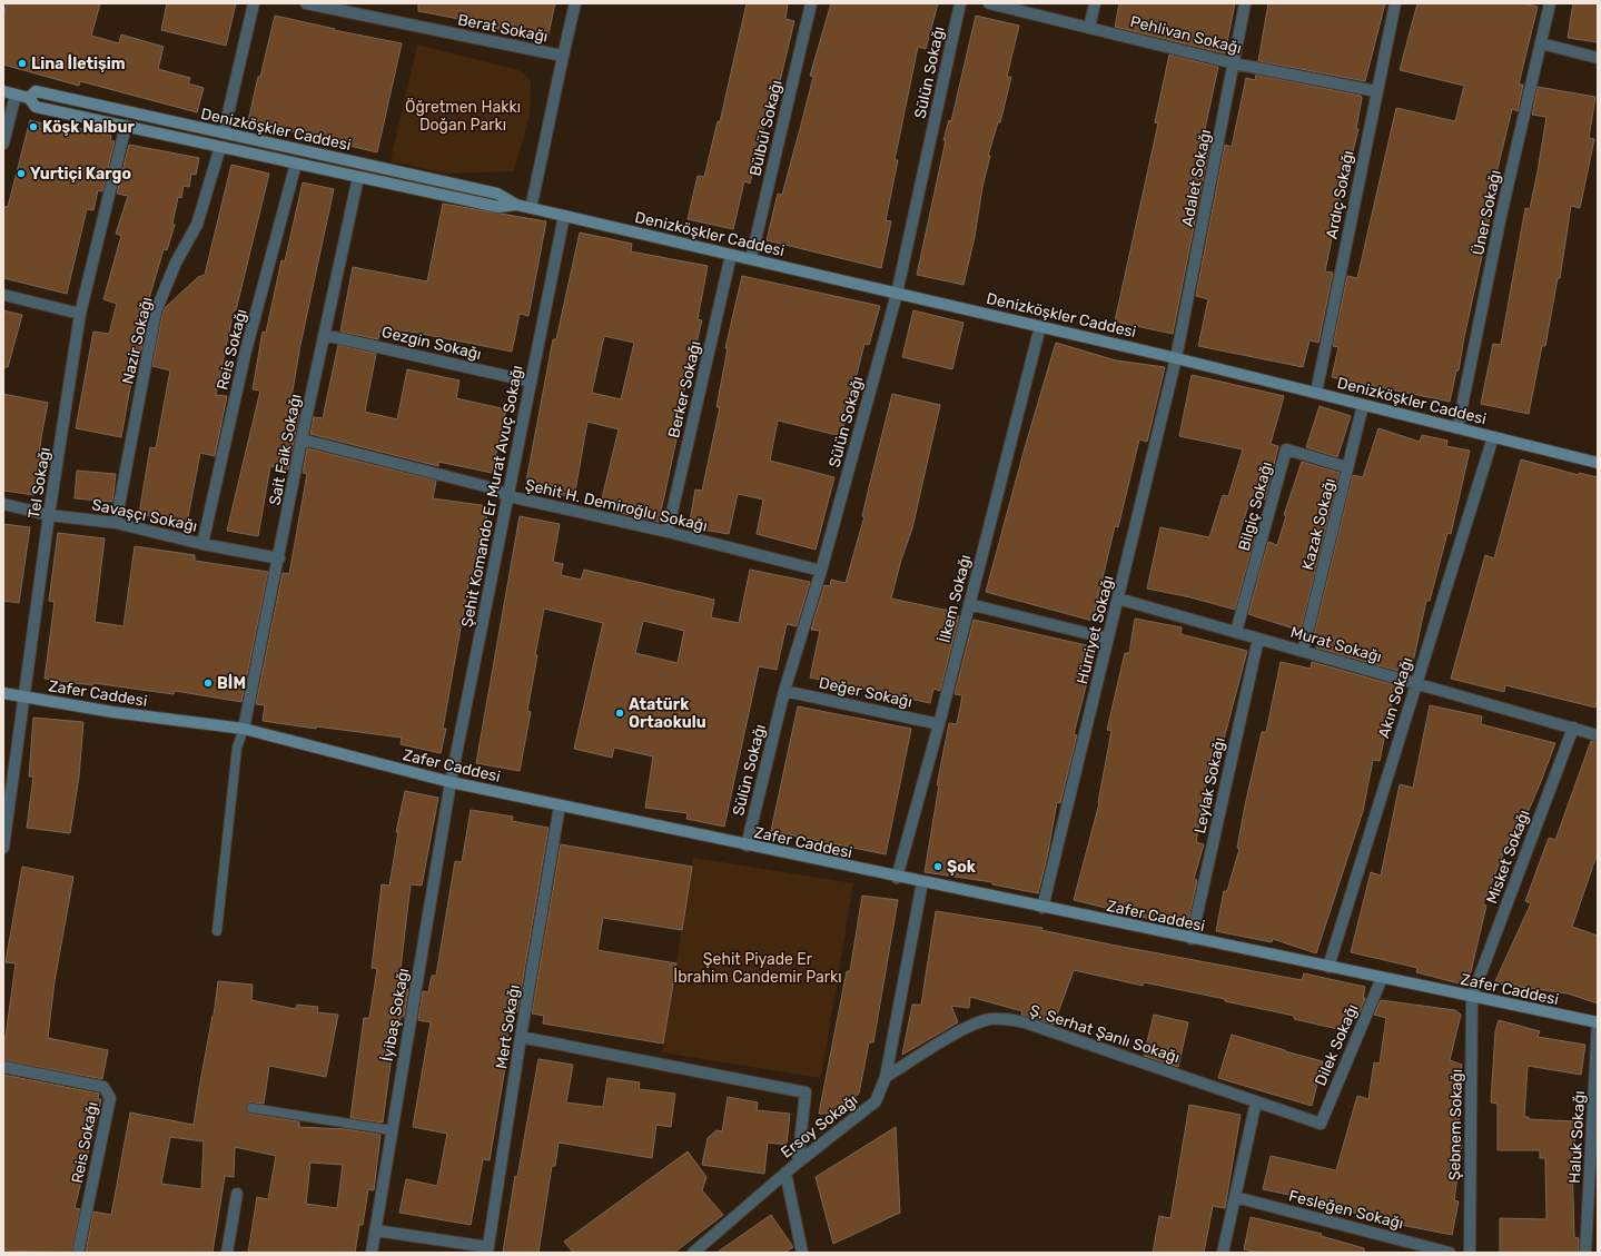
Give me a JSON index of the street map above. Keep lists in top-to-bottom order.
{
  "streets": {
    "street": [
      "Berat Sokağı",
      "Pehlivan Sokağı",
      "Sülün Sokağı",
      "Bülbül Sokağı",
      "Denizköşkler Caddesi",
      "Adalet Sokağı",
      "Ardıç Sokağı",
      "Üner Sokağı",
      "Nazir Sokağı",
      "Gezgin Sokağı",
      "Reis Sokağı",
      "Berker Sokağı",
      "Sait Faik Sokağı",
      "Tel Sokağı",
      "Şehit Komando Er Murat Avuç Sokağı",
      "Şehit H. Demiroğlu Sokağı",
      "Bilgiç Sokağı",
      "Savaşçı Sokağı",
      "Kazak Sokağı",
      "İlkem Sokağı",
      "Hürriyet Sokağı",
      "Murat Sokağı",
      "Değer Sokağı",
      "Zafer Caddesi",
      "Akın Sokağı",
      "Leylak Sokağı",
      "Misket Sokağı",
      "İyibaş Sokağı",
      "Mert Sokağı",
      "Ş. Serhat Şanlı Sokağı",
      "Dilek Sokağı",
      "Şebnem Sokağı",
      "Ersoy Sokağı",
      "Haluk Sokağı",
      "Fesleğen Sokağı"
    ]
  },
  "crossings": [
    ["Pehlivan Sokağı", "Adalet Sokağı"],
    ["Pehlivan Sokağı", "Ardıç Sokağı"],
    ["Sülün Sokağı", "Denizköşkler Caddesi"],
    ["Sülün Sokağı", "Şehit H. Demiroğlu Sokağı"],
    ["Sülün Sokağı", "Değer Sokağı"],
    ["Sülün Sokağı", "Zafer Caddesi"],
    ["Bülbül Sokağı", "Denizköşkler Caddesi"],
    ["Denizköşkler Caddesi", "Adalet Sokağı"],
    ["Denizköşkler Caddesi", "Ardıç Sokağı"],
    ["Denizköşkler Caddesi", "Üner Sokağı"],
    ["Denizköşkler Caddesi", "Nazir Sokağı"],
    ["Denizköşkler Caddesi", "Reis Sokağı"],
    ["Denizköşkler Caddesi", "Berker Sokağı"],
    ["Denizköşkler Caddesi", "Sait Faik Sokağı"],
    ["Denizköşkler Caddesi", "Tel Sokağı"],
    ["Denizköşkler Caddesi", "Şehit Komando Er Murat Avuç Sokağı"],
    ["Denizköşkler Caddesi", "Kazak Sokağı"],
    ["Denizköşkler Caddesi", "İlkem Sokağı"],
    ["Denizköşkler Caddesi", "Hürriyet Sokağı"],
    ["Denizköşkler Caddesi", "Akın Sokağı"],
    ["Adalet Sokağı", "Hürriyet Sokağı"],
    ["Nazir Sokağı", "Savaşçı Sokağı"],
    ["Gezgin Sokağı", "Sait Faik Sokağı"],
    ["Gezgin Sokağı", "Şehit Komando Er Murat Avuç Sokağı"],
    ["Reis Sokağı", "Savaşçı Sokağı"],
    ["Berker Sokağı", "Şehit H. Demiroğlu Sokağı"],
    ["Sait Faik Sokağı", "Şehit H. Demiroğlu Sokağı"],
    ["Sait Faik Sokağı", "Savaşçı Sokağı"],
    ["Sait Faik Sokağı", "Zafer Caddesi"],
    ["Tel Sokağı", "Savaşçı Sokağı"],
    ["Tel Sokağı", "Zafer Caddesi"],
    ["Şehit Komando Er Murat Avuç Sokağı", "Şehit H. Demiroğlu Sokağı"],
    ["Şehit Komando Er Murat Avuç Sokağı", "Zafer Caddesi"],
    ["Şehit Komando Er Murat Avuç Sokağı", "İyibaş Sokağı"],
    ["Bilgiç Sokağı", "Kazak Sokağı"],
    ["Bilgiç Sokağı", "Murat Sokağı"],
    ["Kazak Sokağı", "Murat Sokağı"],
    ["İlkem Sokağı", "Değer Sokağı"],
    ["İlkem Sokağı", "Zafer Caddesi"],
    ["Hürriyet Sokağı", "Murat Sokağı"],
    ["Hürriyet Sokağı", "Zafer Caddesi"],
    ["Murat Sokağı", "Akın Sokağı"],
    ["Murat Sokağı", "Leylak Sokağı"],
    ["Murat Sokağı", "Misket Sokağı"],
    ["Zafer Caddesi", "Akın Sokağı"],
    ["Zafer Caddesi", "Leylak Sokağı"],
    ["Zafer Caddesi", "Misket Sokağı"],
    ["Zafer Caddesi", "İyibaş Sokağı"],
    ["Zafer Caddesi", "Mert Sokağı"],
    ["Zafer Caddesi", "Dilek Sokağı"],
    ["Zafer Caddesi", "Şebnem Sokağı"],
    ["Zafer Caddesi", "Ersoy Sokağı"],
    ["Zafer Caddesi", "Haluk Sokağı"],
    ["Misket Sokağı", "Şebnem Sokağı"],
    ["Ş. Serhat Şanlı Sokağı", "Dilek Sokağı"],
    ["Ş. Serhat Şanlı Sokağı", "Ersoy Sokağı"]
  ],
  "parks": ["Öğretmen Hakkı Doğan Parkı", "Şehit Piyade Er İbrahim Candemir Parkı"],
  "places": [
    "Lina İletişim",
    "Köşk Nalbur",
    "Yurtiçi Kargo",
    "BİM",
    "Atatürk Ortaokulu",
    "Şok"
  ]
}
